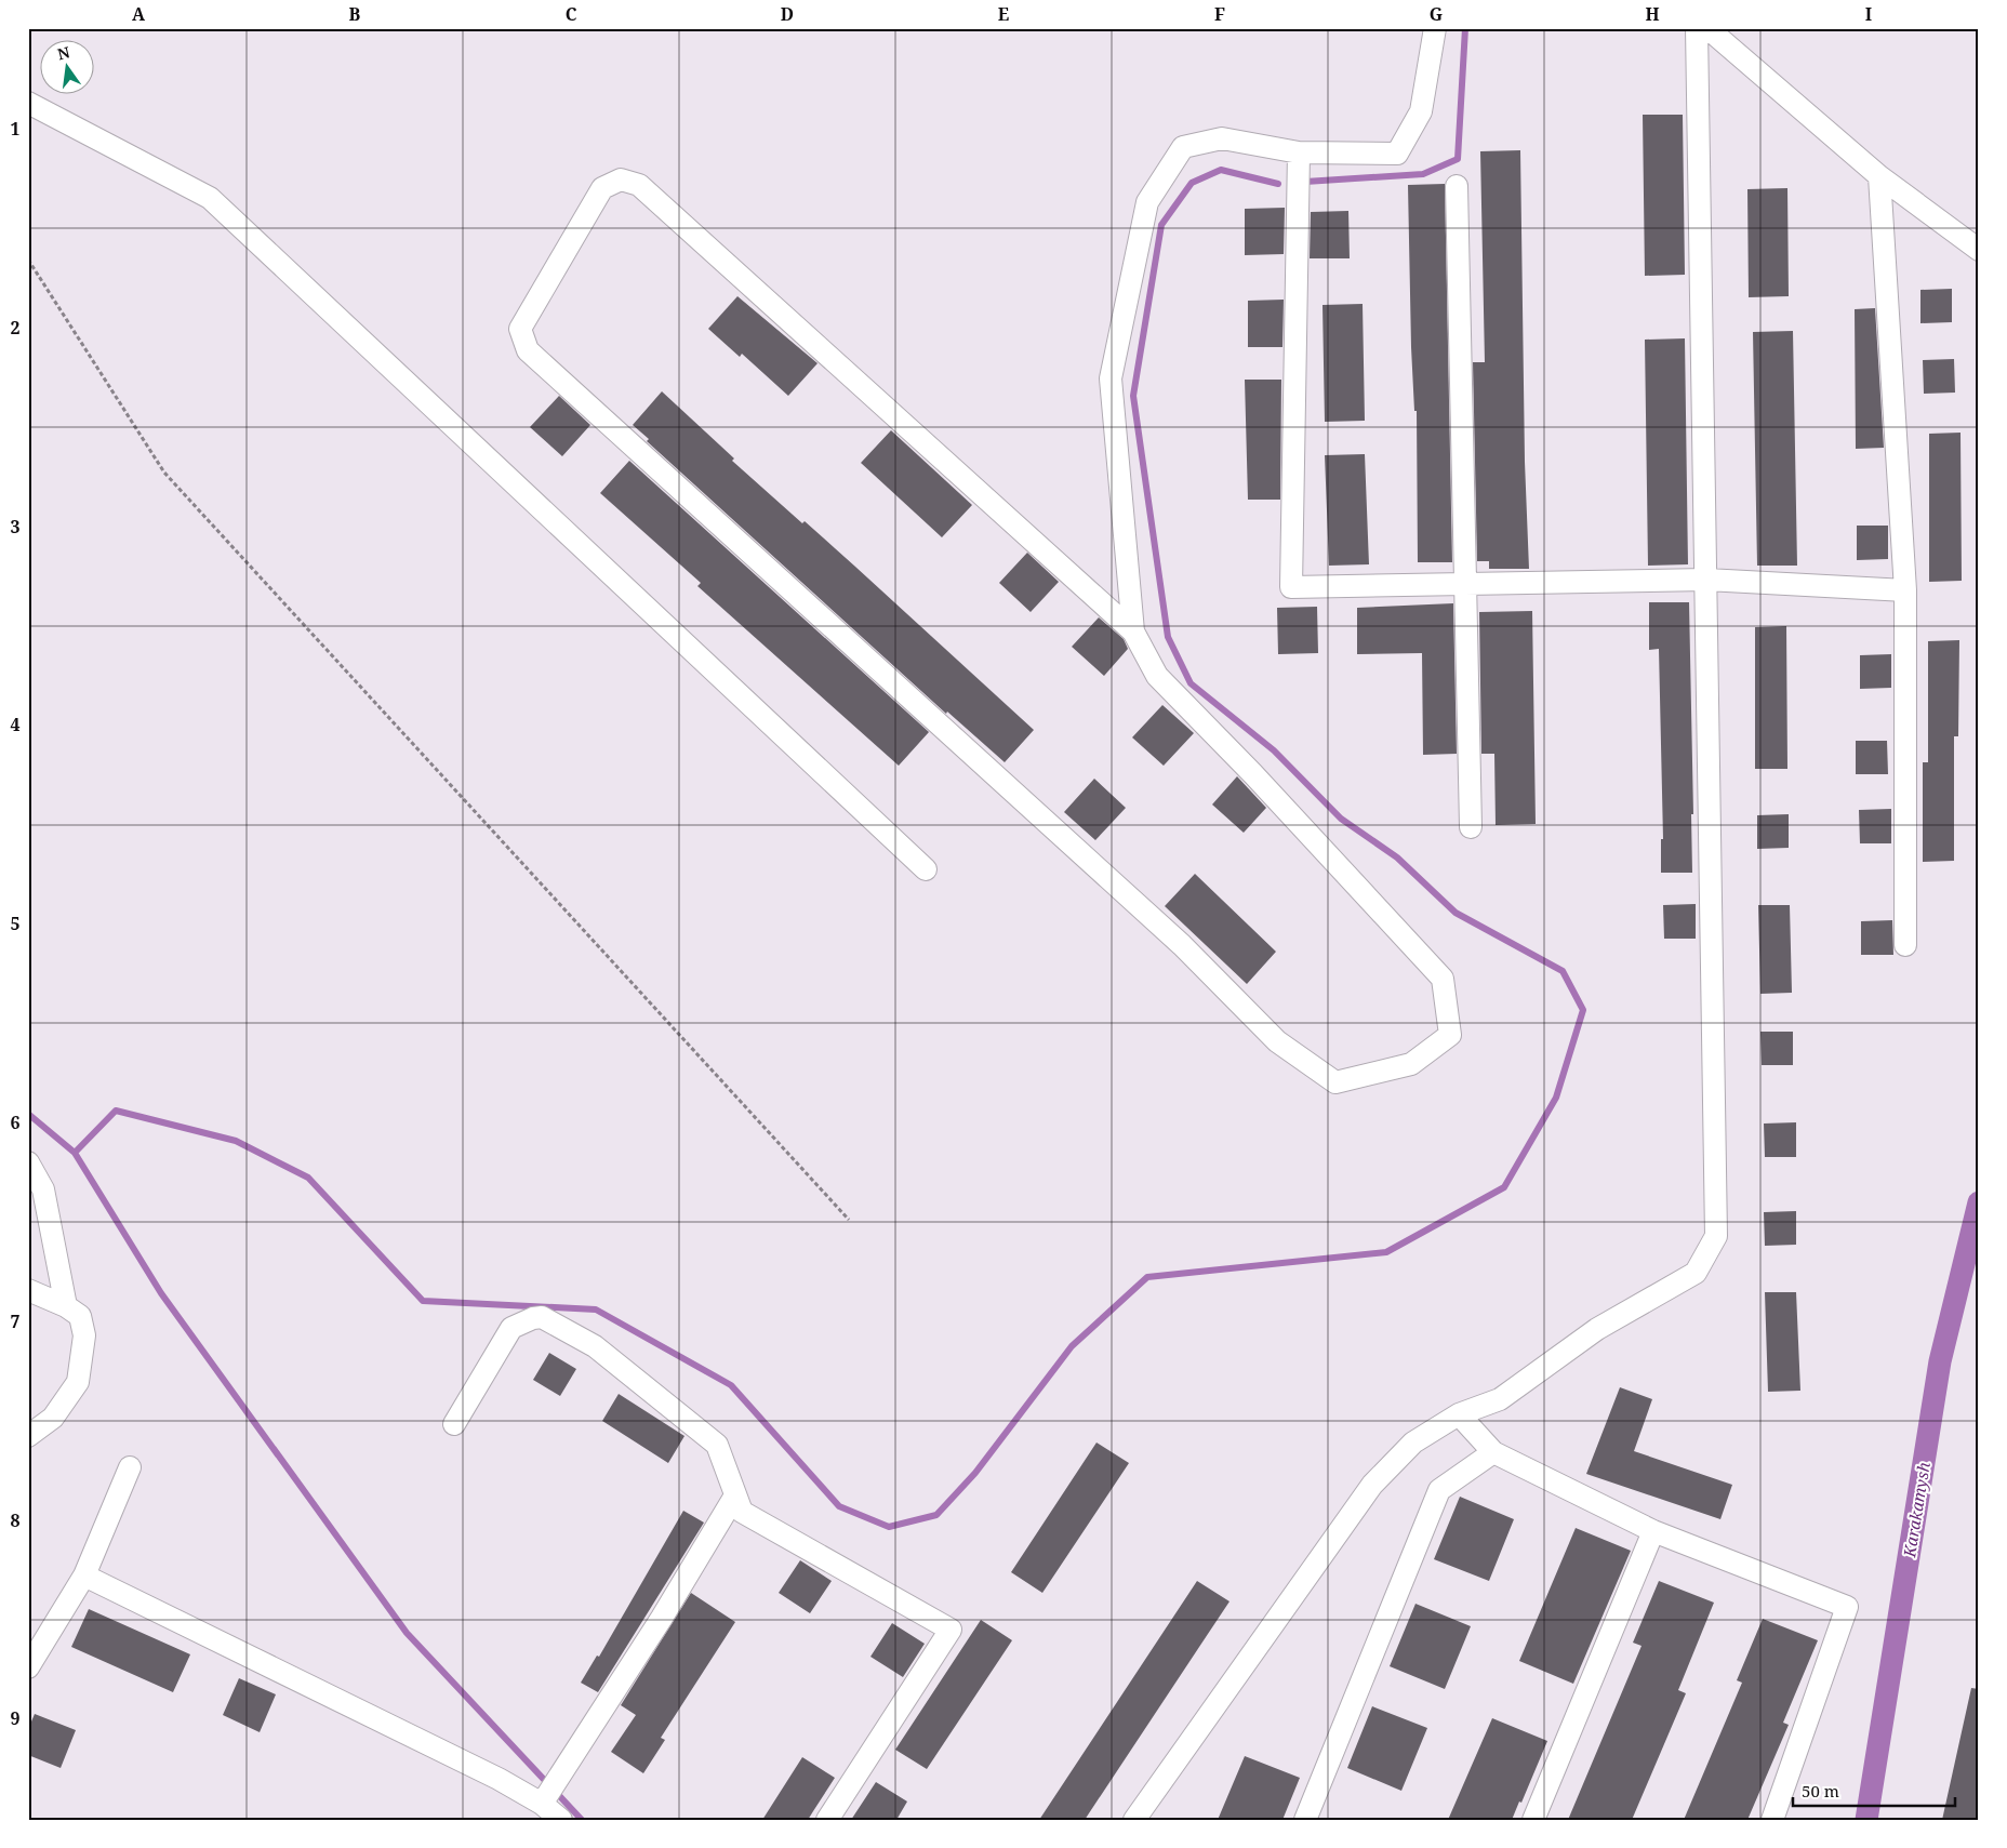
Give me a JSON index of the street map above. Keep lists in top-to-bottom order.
{
  "water": ["Karakamysh"],
  "scale_bar": "50 m",
  "north": "top",
  "grid": {
    "columns": [
      "A",
      "B",
      "C",
      "D",
      "E",
      "F",
      "G",
      "H",
      "I"
    ],
    "rows": [
      "1",
      "2",
      "3",
      "4",
      "5",
      "6",
      "7",
      "8",
      "9"
    ]
  }
}
